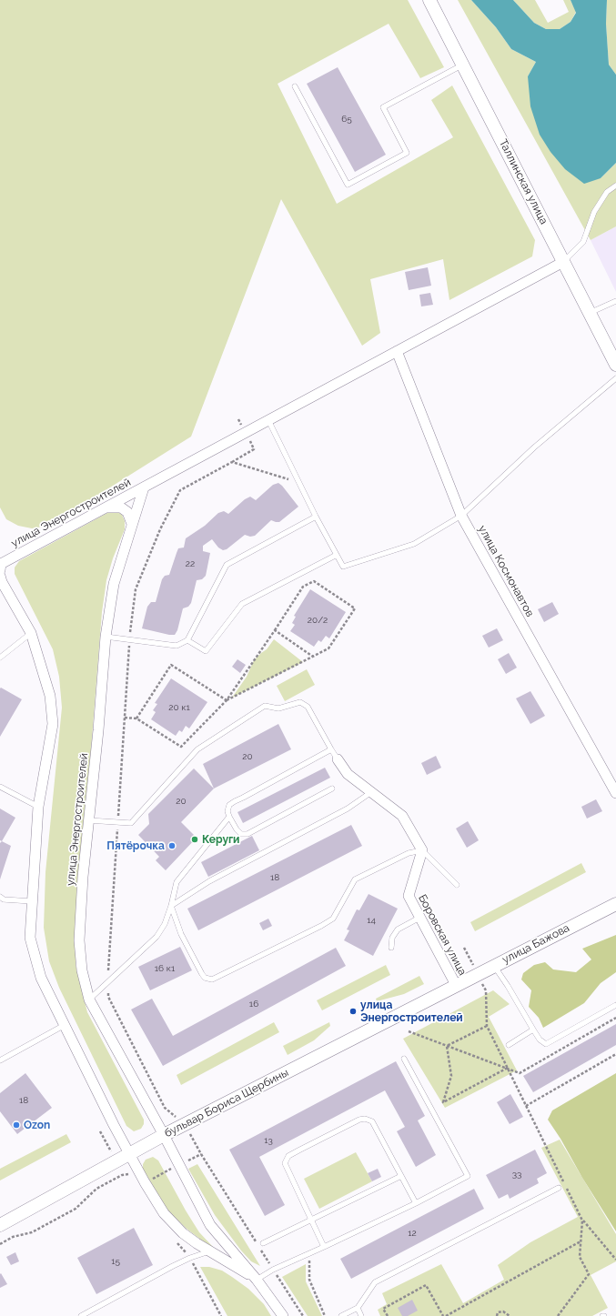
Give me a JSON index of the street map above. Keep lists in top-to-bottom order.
{
  "streets": {
    "street": [
      "Таллинская улица",
      "улица Энергостроителей",
      "улица Космонавтов",
      "Боровская улица",
      "улица Бажова",
      "бульвар Бориса Щербины"
    ]
  },
  "crossings": [
    ["улица Энергостроителей", "бульвар Бориса Щербины"],
    ["Боровская улица", "улица Бажова"],
    ["Боровская улица", "бульвар Бориса Щербины"],
    ["улица Бажова", "бульвар Бориса Щербины"]
  ],
  "places": [
    "Керуги",
    "Пятёрочка",
    "улица Энергостроителей",
    "Ozon"
  ],
  "house_numbers": [
    "65",
    "22",
    "20/2",
    "20 к1",
    "20",
    "20",
    "18",
    "14",
    "16 к1",
    "16",
    "18",
    "13",
    "33",
    "12",
    "15"
  ]
}
